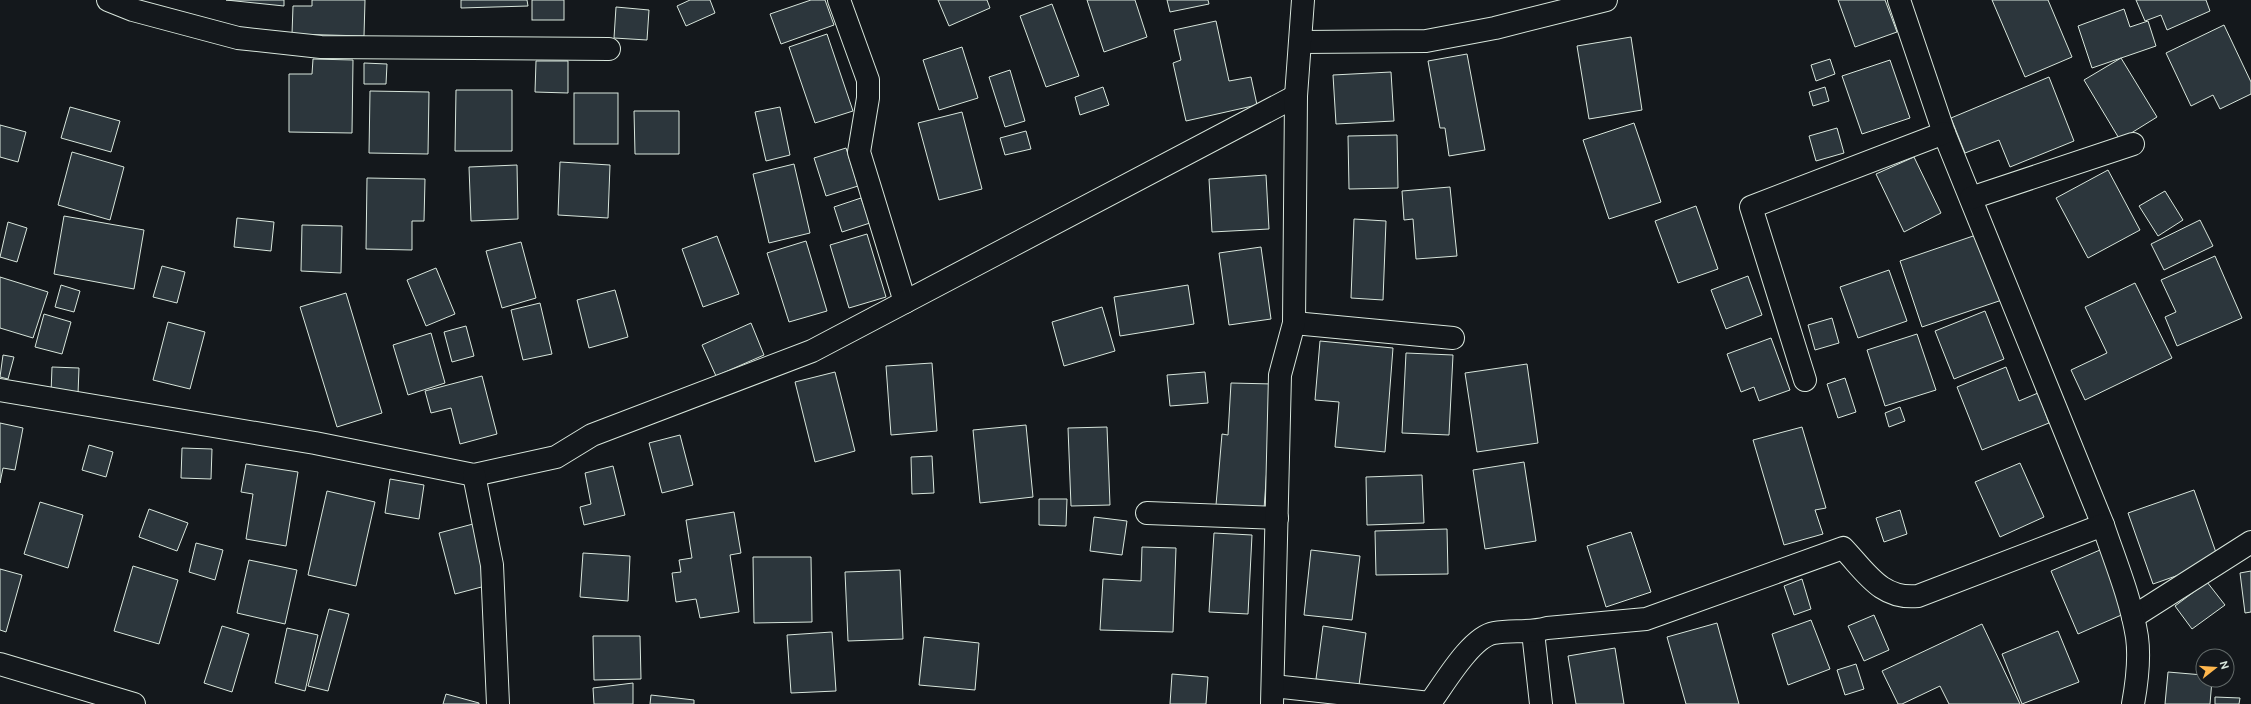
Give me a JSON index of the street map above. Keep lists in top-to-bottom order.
{
  "north": "right"
}
